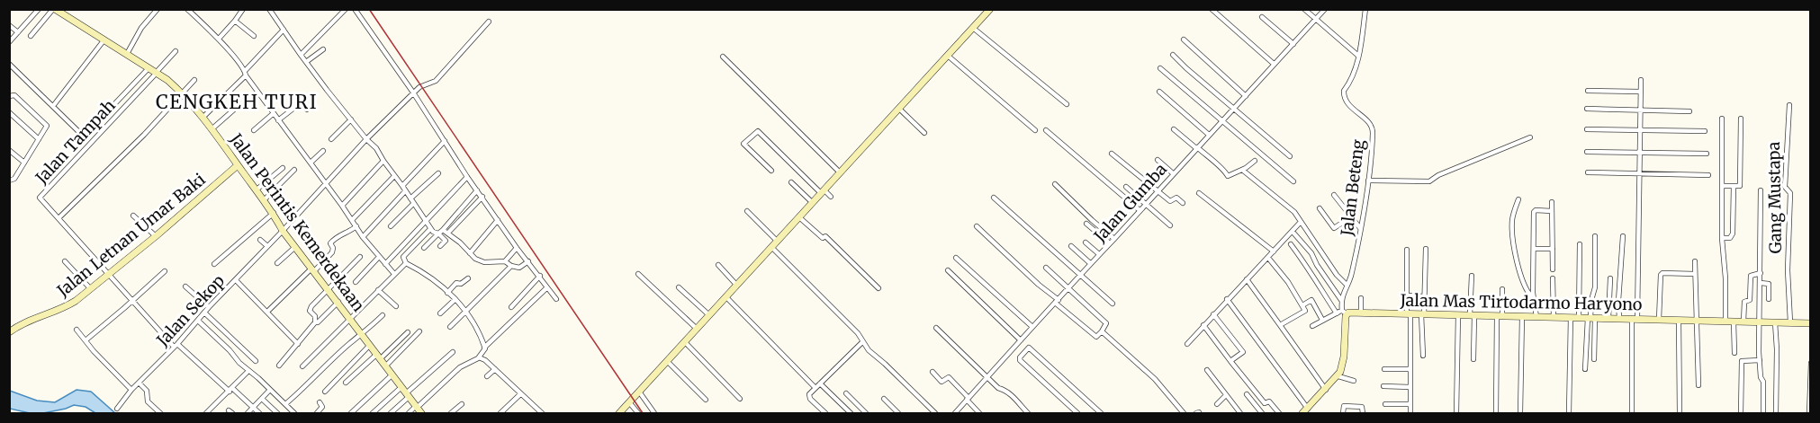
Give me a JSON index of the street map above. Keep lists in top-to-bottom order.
{
  "streets": {
    "street": [
      "Jalan Tampah",
      "Jalan Beteng",
      "Gang Mustapa",
      "Jalan Gumba",
      "Jalan Perintis Kemerdekaan",
      "Jalan Letnan Umar Baki",
      "Jalan Mas Tirtodarmo Haryono",
      "Jalan Sekop"
    ]
  },
  "crossings": [
    ["Jalan Tampah", "Jalan Perintis Kemerdekaan"],
    ["Jalan Tampah", "Jalan Letnan Umar Baki"],
    ["Jalan Tampah", "Jalan Sekop"],
    ["Jalan Beteng", "Jalan Mas Tirtodarmo Haryono"],
    ["Gang Mustapa", "Jalan Mas Tirtodarmo Haryono"],
    ["Jalan Perintis Kemerdekaan", "Jalan Letnan Umar Baki"],
    ["Jalan Perintis Kemerdekaan", "Jalan Sekop"]
  ],
  "districts": ["CENGKEH TURI"]
}
